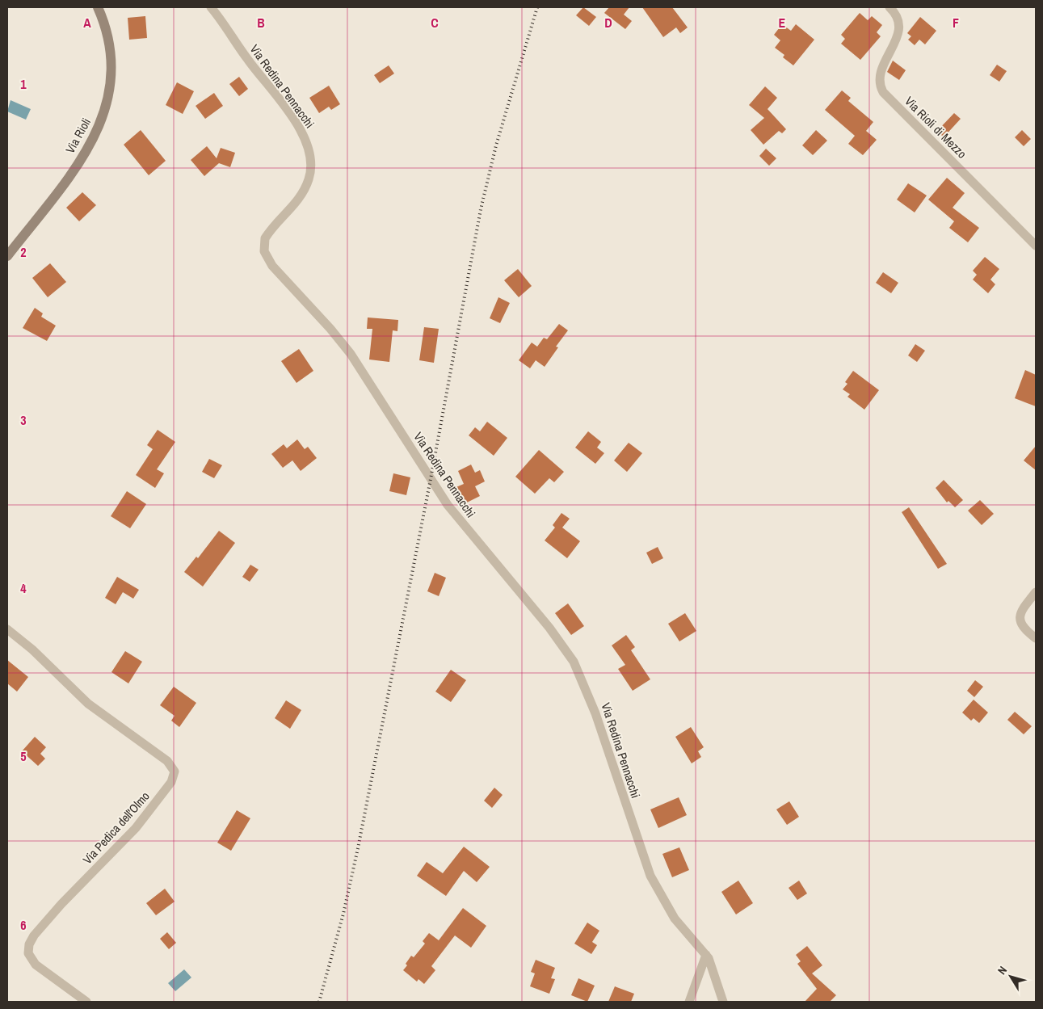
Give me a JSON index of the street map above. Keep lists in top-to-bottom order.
{
  "streets": {
    "main road": ["Via Rioli"],
    "street": ["Via Redina Pennacchi", "Via Rioli di Mezzo", "Via Pedica dell'Olmo"]
  },
  "north": "top left",
  "grid": {
    "columns": [
      "A",
      "B",
      "C",
      "D",
      "E",
      "F"
    ],
    "rows": [
      "1",
      "2",
      "3",
      "4",
      "5",
      "6"
    ]
  }
}
